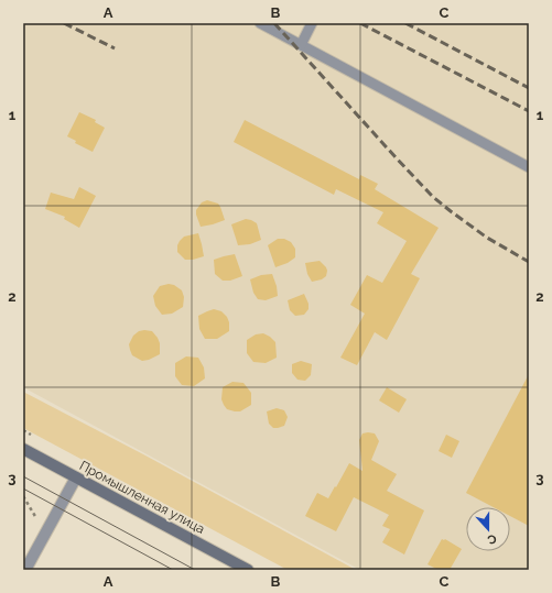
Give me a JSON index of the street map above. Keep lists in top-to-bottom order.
{
  "streets": {
    "street": ["Промышленная улица"]
  },
  "north": "bottom",
  "grid": {
    "columns": ["A", "B", "C"],
    "rows": ["1", "2", "3"]
  }
}
